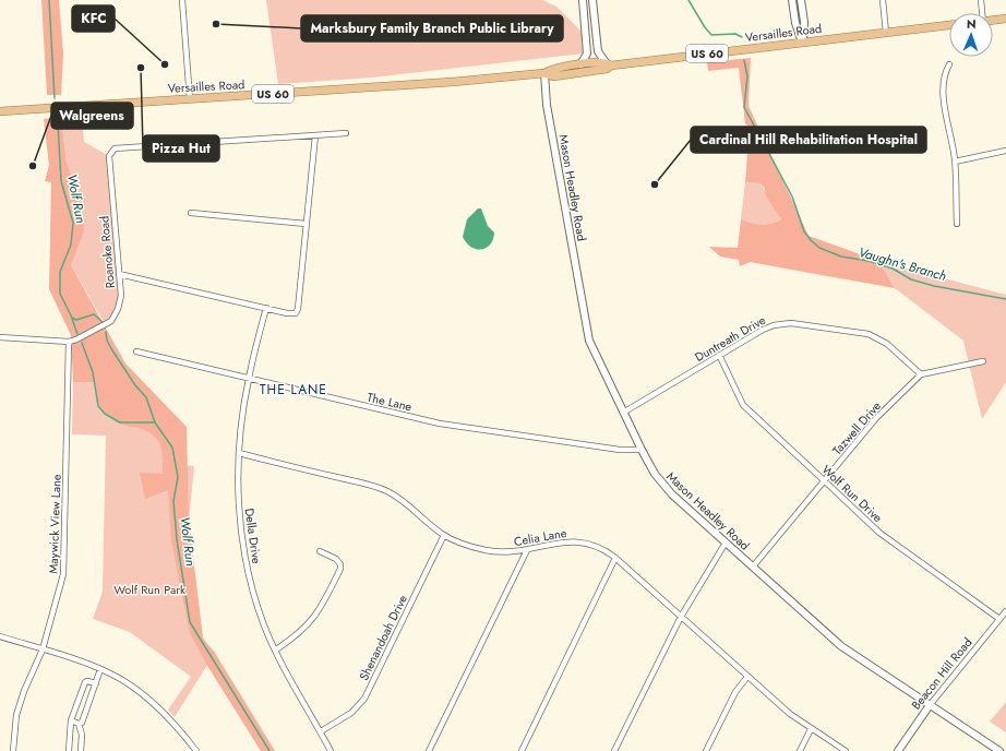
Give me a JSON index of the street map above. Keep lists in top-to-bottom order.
{
  "streets": {
    "main road": [
      "Versailles Road",
      "US 60",
      "Mason Headley Road",
      "Beacon Hill Road"
    ],
    "street": [
      "Roanoke Road",
      "Duntreath Drive",
      "The Lane",
      "Tazwell Drive",
      "Wolf Run Drive",
      "Maywick View Lane",
      "Della Drive",
      "Celia Lane",
      "Shenandoah Drive"
    ]
  },
  "crossings": [
    ["Versailles Road", "Mason Headley Road"],
    ["Mason Headley Road", "Duntreath Drive"],
    ["Mason Headley Road", "The Lane"],
    ["Mason Headley Road", "Tazwell Drive"],
    ["Mason Headley Road", "Beacon Hill Road"],
    ["Roanoke Road", "Maywick View Lane"],
    ["Duntreath Drive", "Tazwell Drive"],
    ["Duntreath Drive", "Wolf Run Drive"],
    ["The Lane", "Della Drive"],
    ["Tazwell Drive", "Wolf Run Drive"],
    ["Wolf Run Drive", "Beacon Hill Road"],
    ["Della Drive", "Celia Lane"],
    ["Della Drive", "Shenandoah Drive"],
    ["Celia Lane", "Shenandoah Drive"]
  ],
  "districts": ["THE LANE"],
  "water": ["Wolf Run", "Vaughn's Branch"],
  "parks": ["Wolf Run Park"],
  "places": [
    "Marksbury Family Branch Public Library",
    "KFC",
    "Pizza Hut",
    "Walgreens",
    "Cardinal Hill Rehabilitation Hospital"
  ],
  "north": "top"
}
